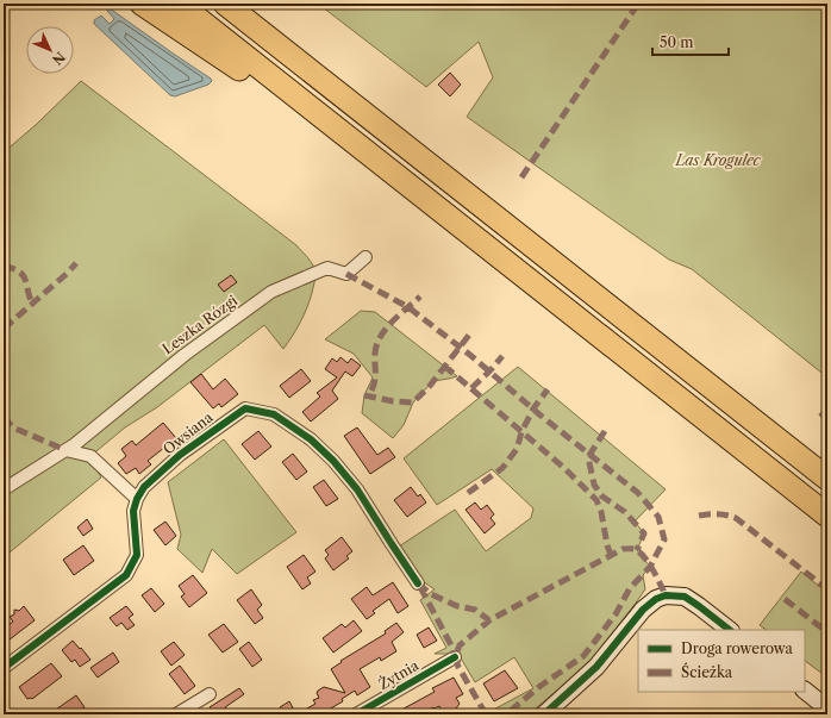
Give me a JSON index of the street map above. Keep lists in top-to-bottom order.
{
  "streets": {
    "street": ["Leszka Rózgi", "Owsiana", "Żytnia"]
  },
  "parks": ["Las Krogulec"],
  "legend": ["Droga rowerowa", "Ścieżka"],
  "scale_bar": "50 m",
  "north": "bottom right"
}
